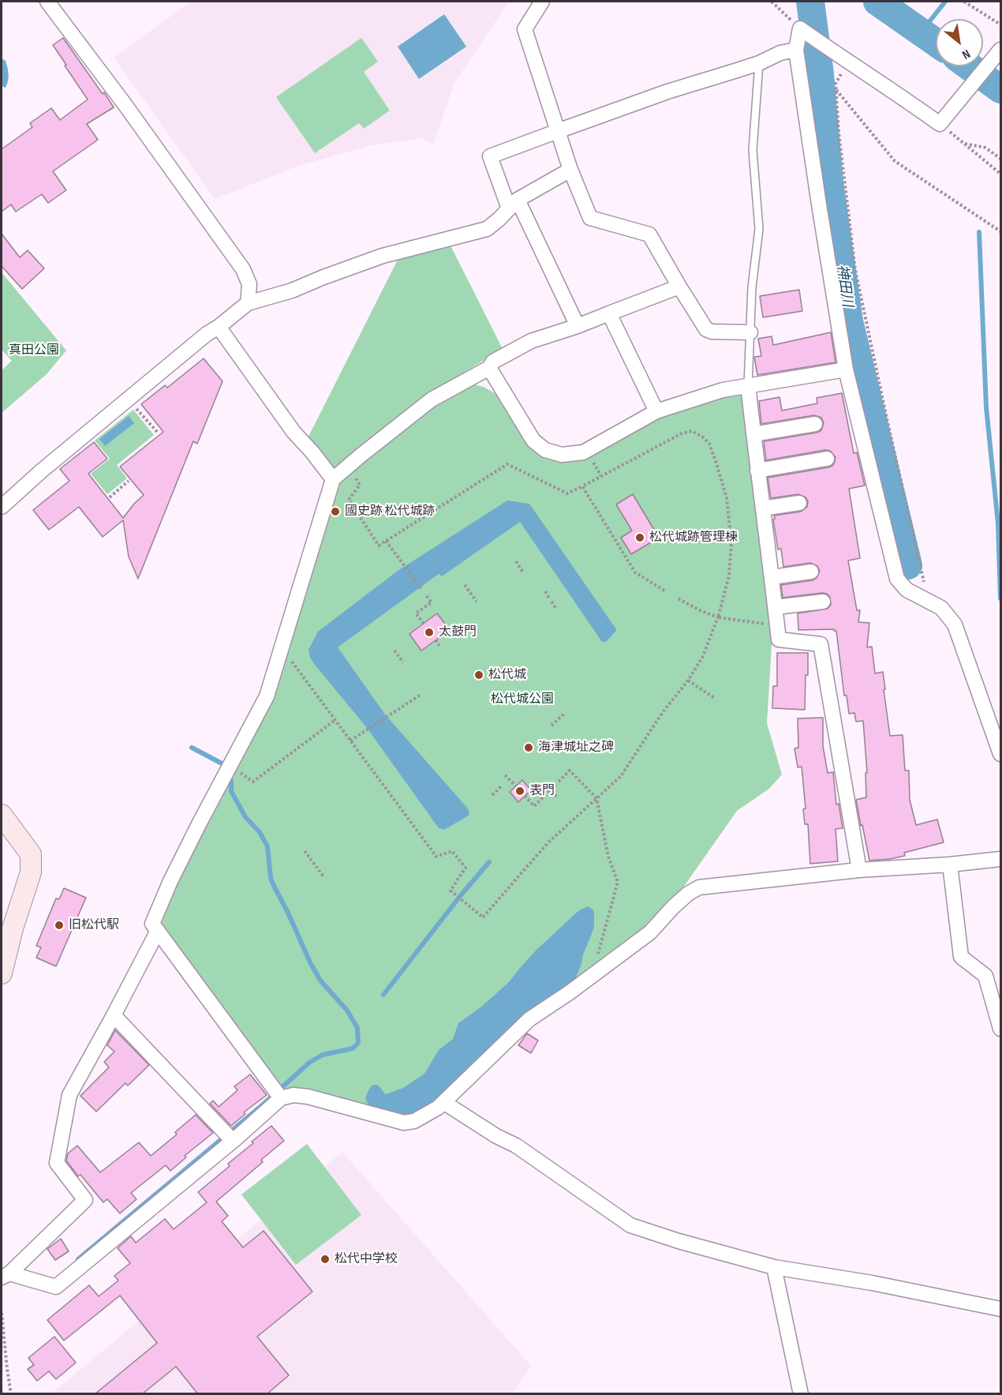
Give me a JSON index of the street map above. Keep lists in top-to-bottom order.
{
  "water": ["神田川"],
  "parks": ["真田公園", "松代城公園"],
  "places": [
    "國史跡 松代城跡",
    "松代城跡管理棟",
    "太鼓門",
    "松代城",
    "海津城址之碑",
    "表門",
    "旧松代駅",
    "松代中学校"
  ],
  "north": "bottom right"
}
